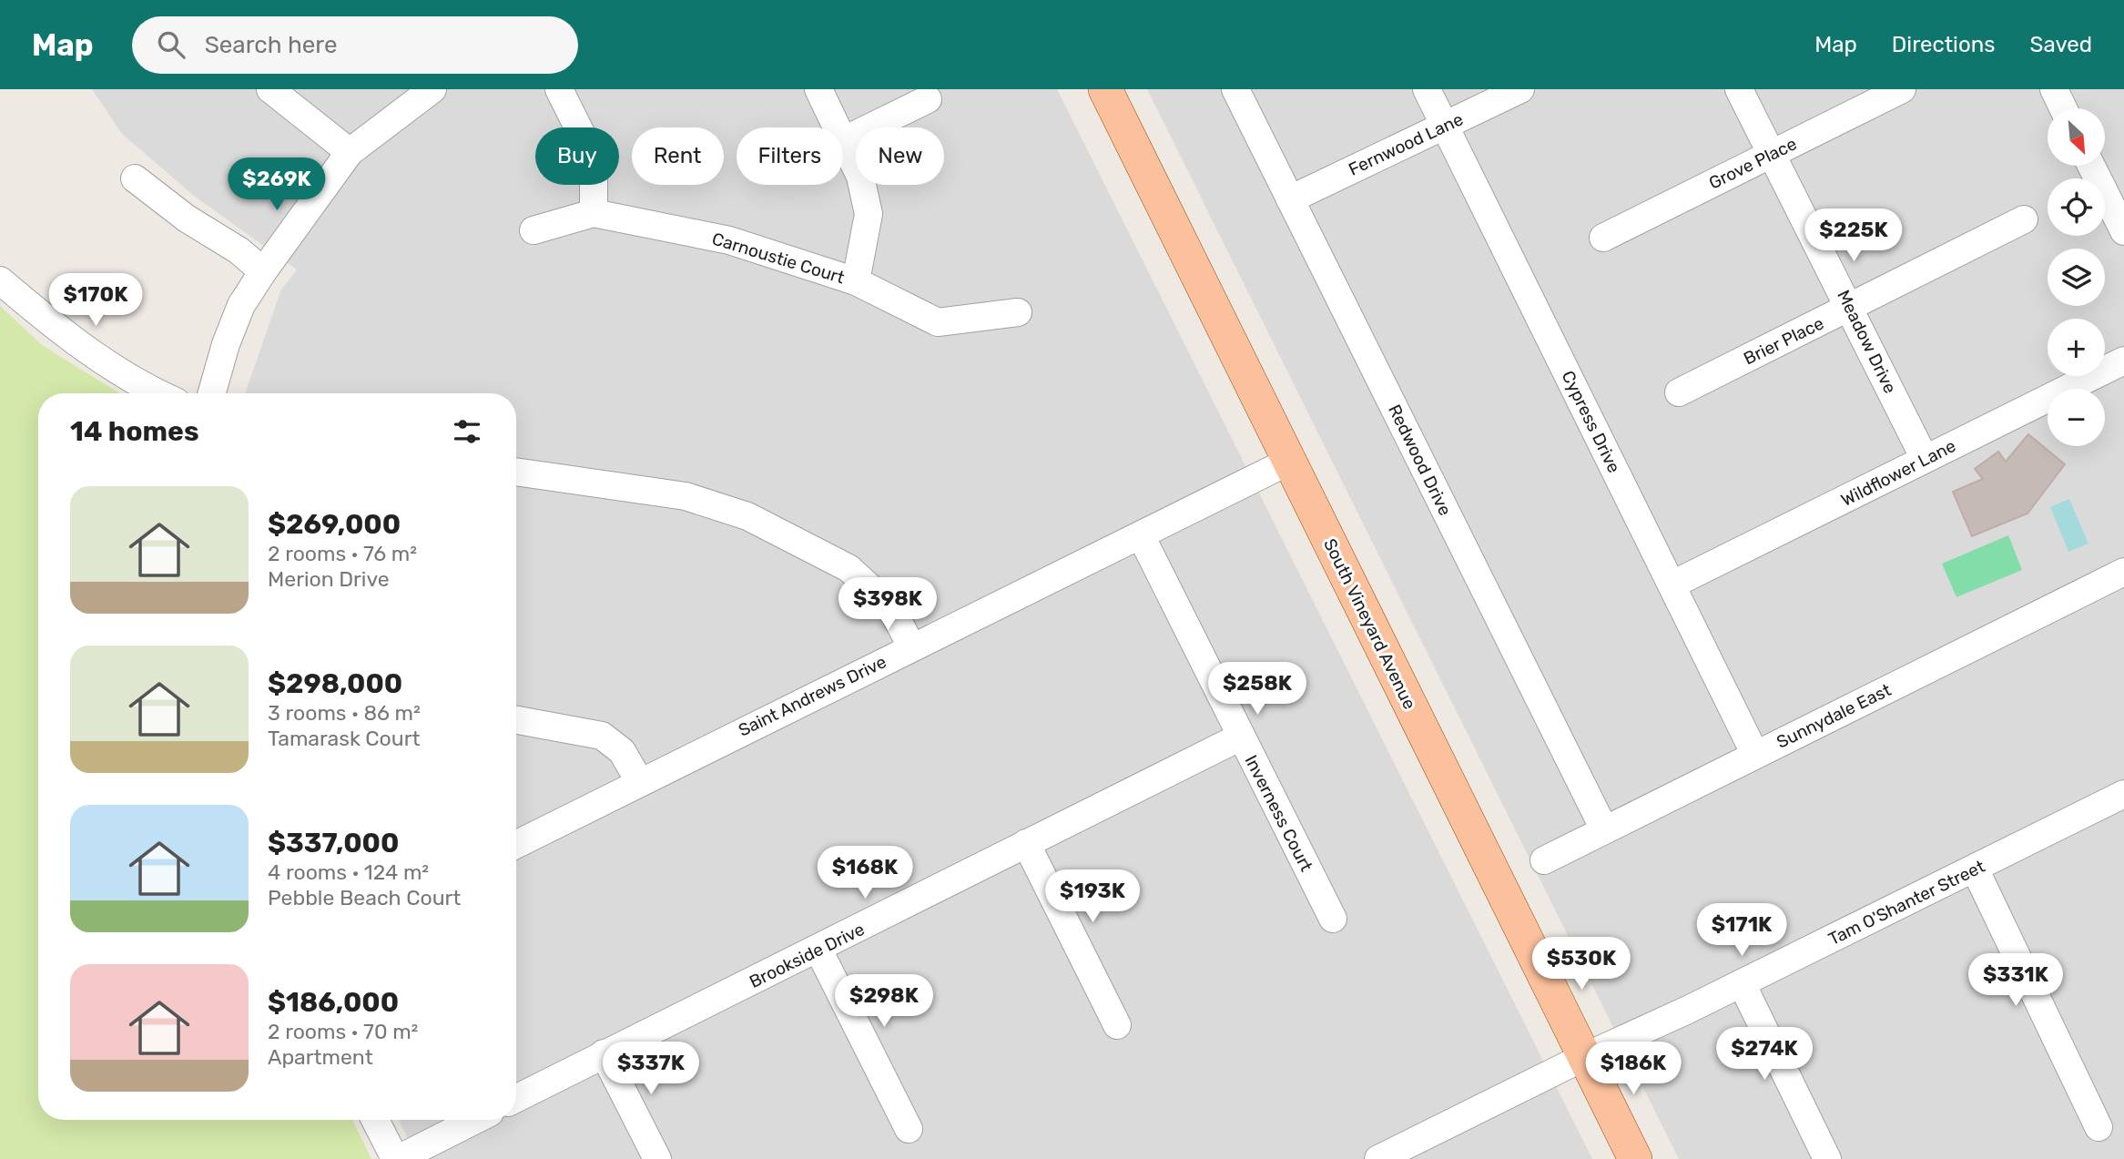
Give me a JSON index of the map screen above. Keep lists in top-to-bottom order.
{
  "streets": {
    "main road": ["South Vineyard Avenue"],
    "street": [
      "Fernwood Lane",
      "Grove Place",
      "Carnoustie Court",
      "Brier Place",
      "Meadow Drive",
      "Cypress Drive",
      "Redwood Drive",
      "Wildflower Lane",
      "Saint Andrews Drive",
      "Sunnydale East",
      "Inverness Court",
      "Tam O'Shanter Street",
      "Brookside Drive"
    ]
  },
  "crossings": [
    ["Fernwood Lane", "Cypress Drive"],
    ["Fernwood Lane", "Redwood Drive"],
    ["Grove Place", "Meadow Drive"],
    ["Brier Place", "Meadow Drive"],
    ["Meadow Drive", "Wildflower Lane"],
    ["Cypress Drive", "Wildflower Lane"],
    ["Cypress Drive", "Sunnydale East"],
    ["Redwood Drive", "Sunnydale East"],
    ["South Vineyard Avenue", "Saint Andrews Drive"],
    ["South Vineyard Avenue", "Tam O'Shanter Street"],
    ["Saint Andrews Drive", "Inverness Court"],
    ["Inverness Court", "Brookside Drive"]
  ],
  "north": "bottom right",
  "page": {
    "header": "Map",
    "search": "Search here",
    "nav": ["Map", "Directions", "Saved"],
    "map_buttons": ["+", "−"],
    "chip": [
      "Buy",
      "Rent",
      "Filters",
      "New"
    ],
    "price": [
      "$269K",
      "$225K",
      "$170K",
      "$398K",
      "$258K",
      "$168K",
      "$193K",
      "$171K",
      "$530K",
      "$331K",
      "$298K",
      "$274K",
      "$337K",
      "$186K"
    ],
    "heading": "14 homes",
    "list": [
      {
        "name": "$269,000",
        "note": "2 rooms · 76 m² · Merion Drive"
      },
      {
        "name": "$298,000",
        "note": "3 rooms · 86 m² · Tamarask Court"
      },
      {
        "name": "$337,000",
        "note": "4 rooms · 124 m² · Pebble Beach Court"
      },
      {
        "name": "$186,000",
        "note": "2 rooms · 70 m² · Apartment"
      }
    ]
  }
}
